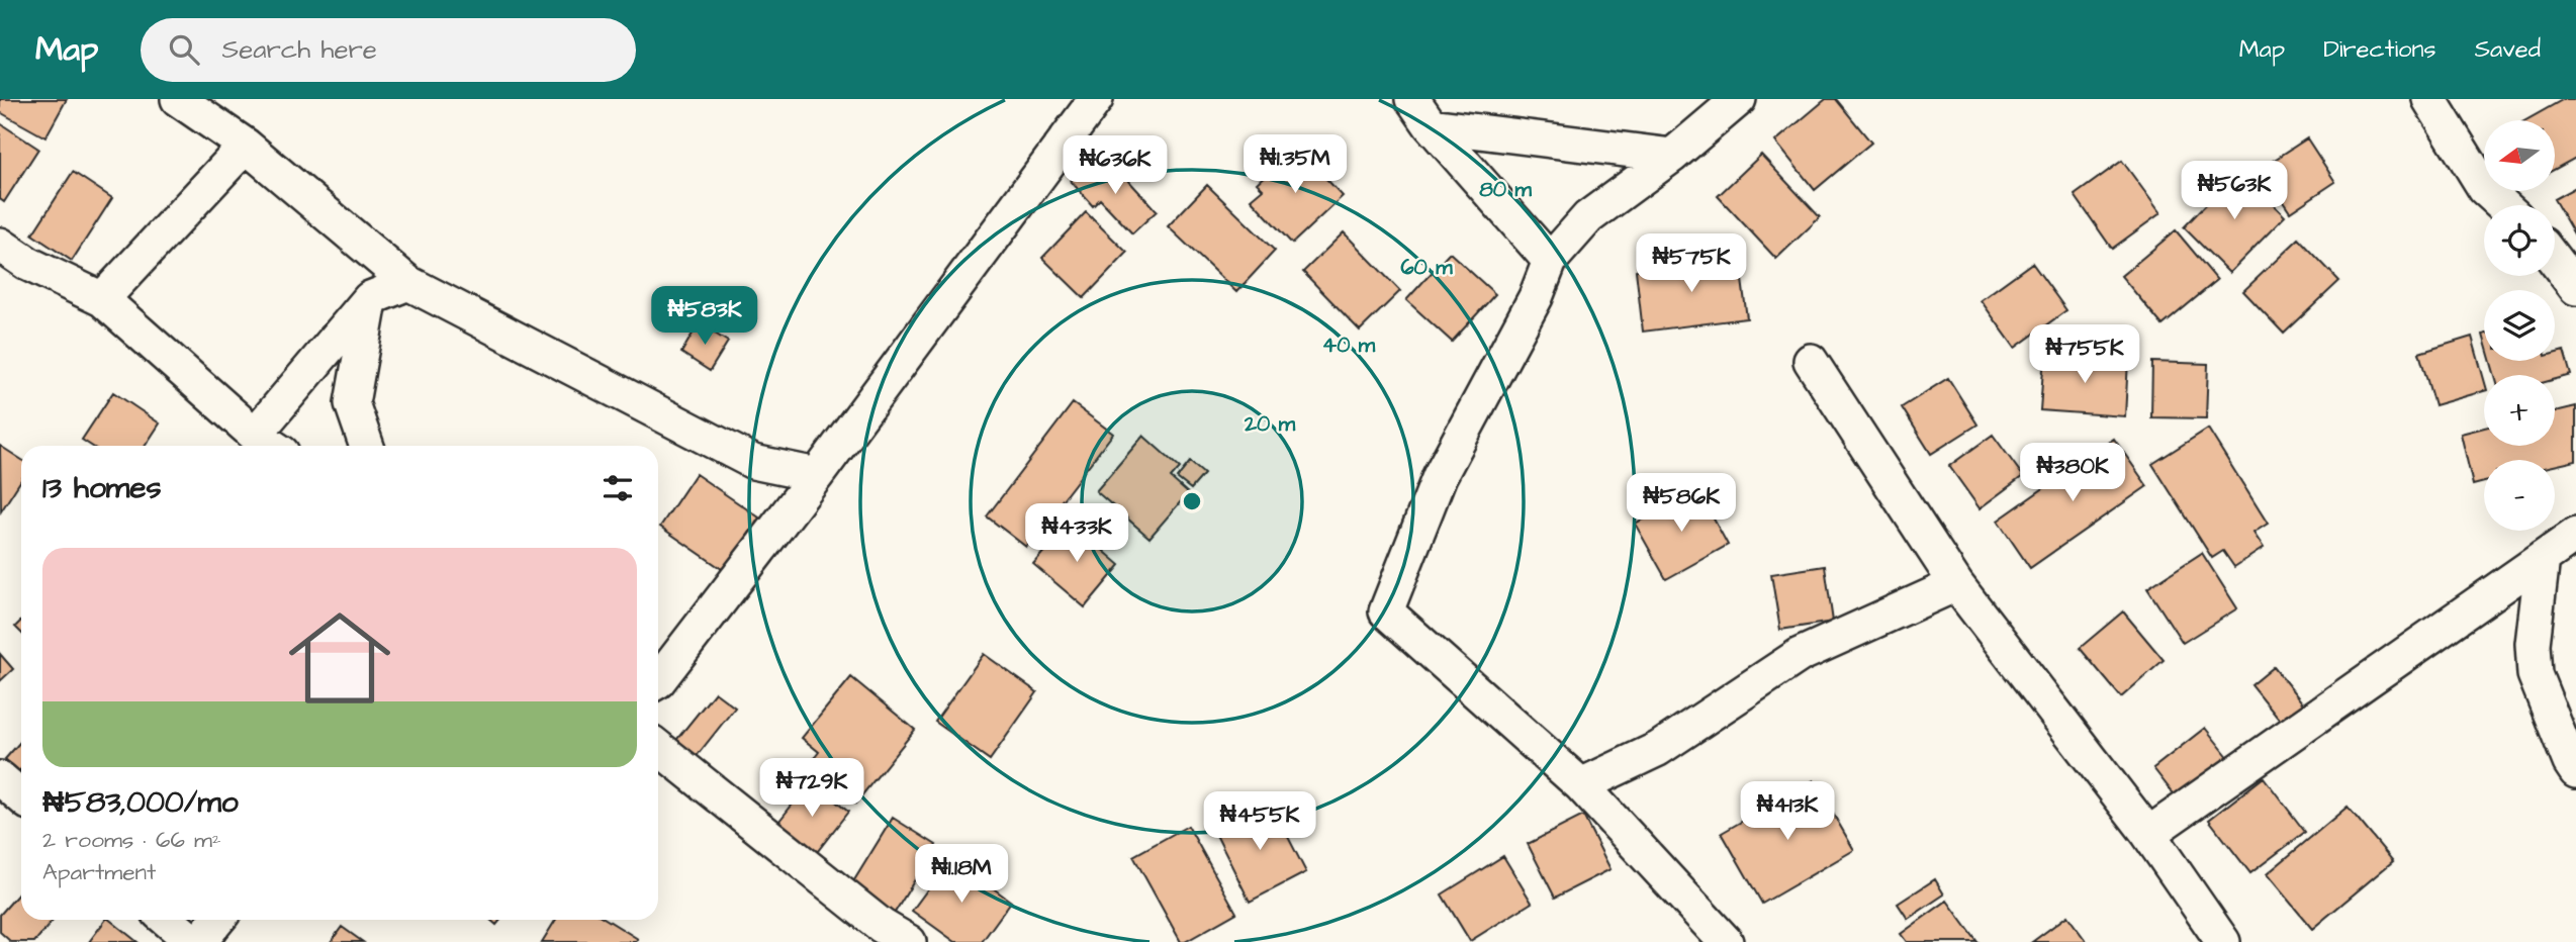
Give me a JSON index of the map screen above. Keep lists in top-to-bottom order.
{
  "north": "left",
  "page": {
    "header": "Map",
    "search": "Search here",
    "nav": ["Map", "Directions", "Saved"],
    "map_buttons": ["+", "−"],
    "price": [
      "₦1.35M",
      "₦636K",
      "₦563K",
      "₦575K",
      "₦583K",
      "₦755K",
      "₦380K",
      "₦586K",
      "₦433K",
      "₦729K",
      "₦413K",
      "₦455K",
      "₦1.18M"
    ],
    "heading": "13 homes",
    "list": [
      {
        "name": "₦583,000/mo",
        "note": "2 rooms · 66 m² · Apartment"
      }
    ]
  },
  "rings": [
    "80 m",
    "60 m",
    "40 m",
    "20 m"
  ]
}
